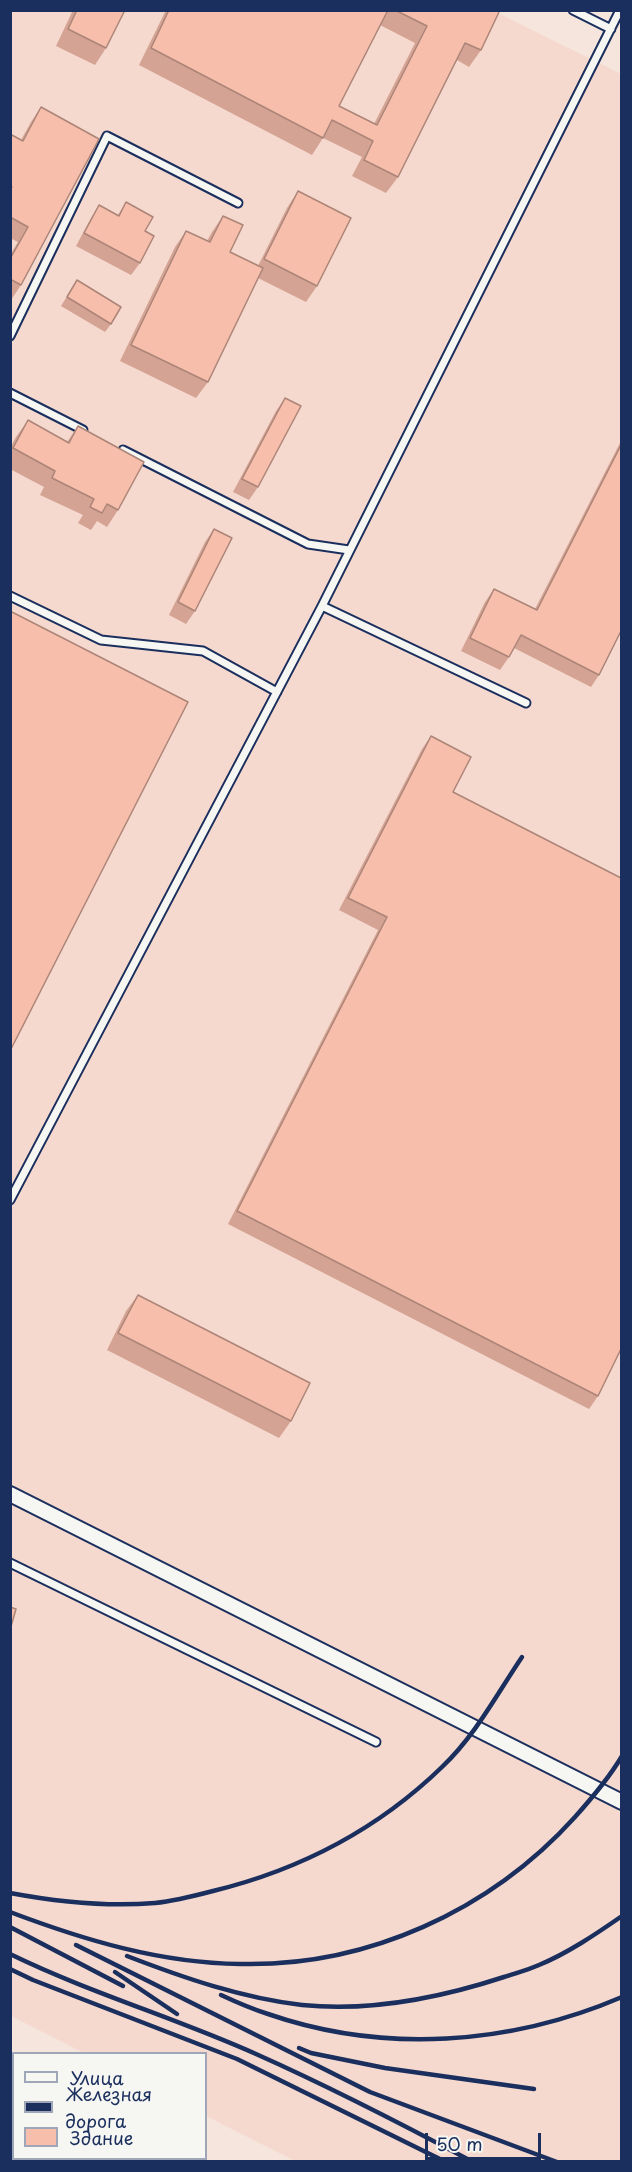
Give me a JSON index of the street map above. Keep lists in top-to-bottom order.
{
  "legend": ["Улица", "Железная дорога", "Здание"],
  "scale_bar": "50 m"
}
